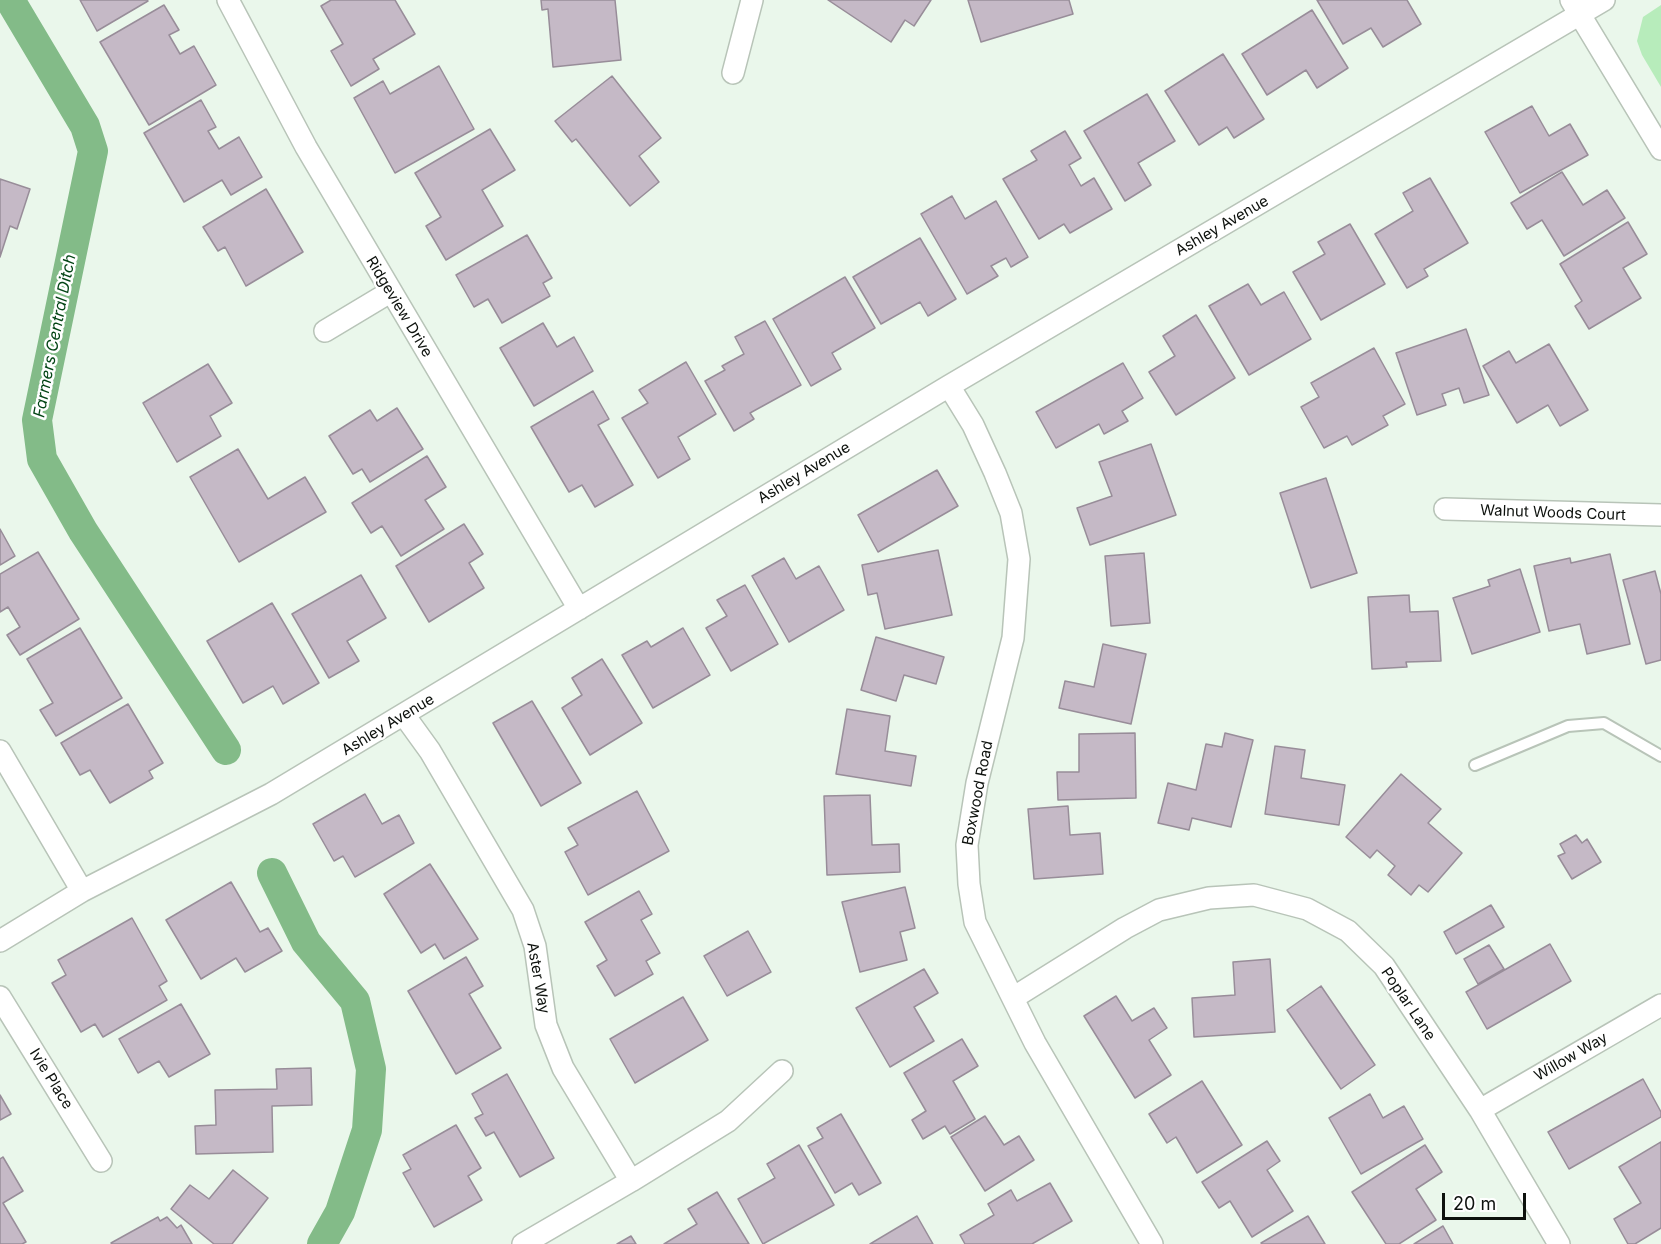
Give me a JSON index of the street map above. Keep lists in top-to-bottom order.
{
  "streets": {
    "street": [
      "Ashley Avenue",
      "Ridgeview Drive",
      "Walnut Woods Court",
      "Boxwood Road",
      "Aster Way",
      "Poplar Lane",
      "Willow Way",
      "Ivie Place"
    ]
  },
  "crossings": [
    ["Ashley Avenue", "Ridgeview Drive"],
    ["Ashley Avenue", "Boxwood Road"],
    ["Ashley Avenue", "Aster Way"],
    ["Boxwood Road", "Poplar Lane"],
    ["Poplar Lane", "Willow Way"]
  ],
  "water": ["Farmers Central Ditch"],
  "scale_bar": "20 m"
}
